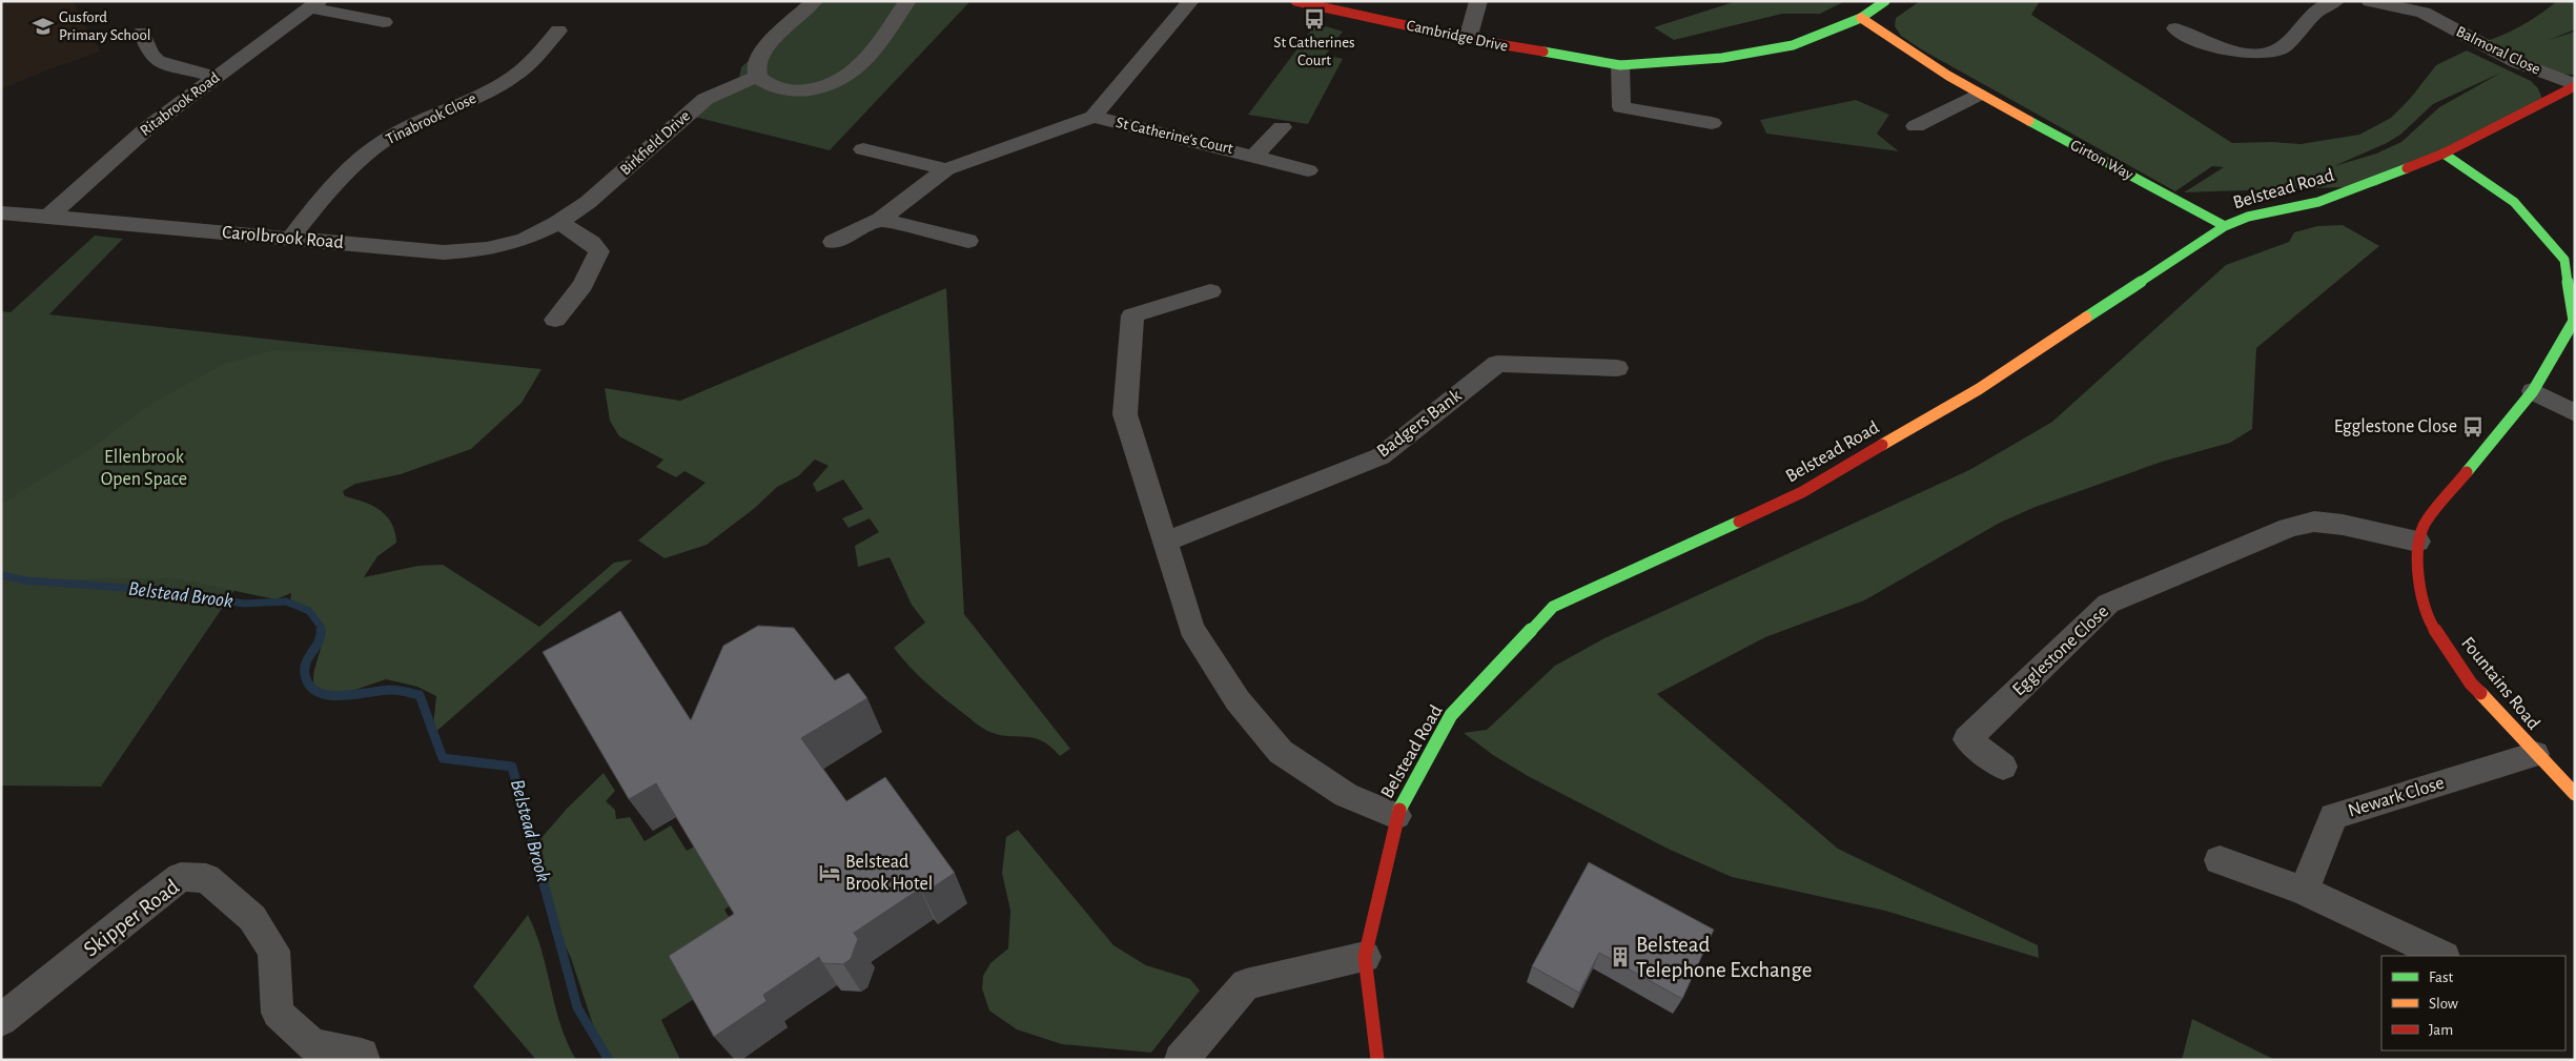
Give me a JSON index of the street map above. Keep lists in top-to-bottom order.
{
  "streets": {
    "street": [
      "Cambridge Drive",
      "Balmoral Close",
      "Ritabrook Road",
      "Tinabrook Close",
      "St Catherine's Court",
      "Birkfield Drive",
      "Girton Way",
      "Belstead Road",
      "Carolbrook Road",
      "Badgers Bank",
      "Egglestone Close",
      "Fountains Road",
      "Newark Close",
      "Skipper Road"
    ]
  },
  "crossings": [
    ["Cambridge Drive", "Girton Way"],
    ["Balmoral Close", "Belstead Road"],
    ["Ritabrook Road", "Carolbrook Road"],
    ["Tinabrook Close", "Carolbrook Road"],
    ["Birkfield Drive", "Carolbrook Road"],
    ["Girton Way", "Belstead Road"],
    ["Belstead Road", "Fountains Road"],
    ["Egglestone Close", "Fountains Road"],
    ["Fountains Road", "Newark Close"]
  ],
  "water": ["Belstead Brook"],
  "parks": ["Ellenbrook Open Space"],
  "places": {
    "bus stop": ["St Catherines Court", "Egglestone Close"],
    "school or university": ["Gusford Primary School"],
    "hotel": ["Belstead Brook Hotel"],
    "building": ["Belstead Telephone Exchange"]
  },
  "legend": ["Fast", "Slow", "Jam"]
}
